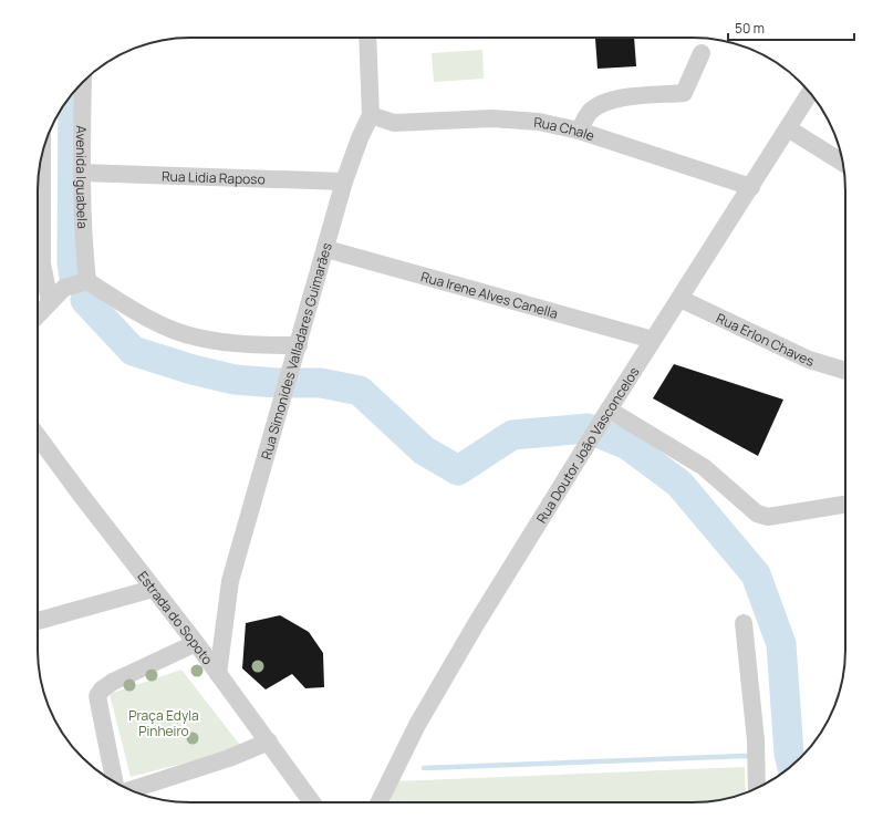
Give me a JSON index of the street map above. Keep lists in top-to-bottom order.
{
  "streets": {
    "street": [
      "Rua Chale",
      "Avenida Iguabela",
      "Rua Lidia Raposo",
      "Rua Irene Alves Canella",
      "Rua Erlon Chaves",
      "Rua Simonides Valladares Guimarães",
      "Rua Doutor João Vasconcelos",
      "Estrada do Sopoto"
    ]
  },
  "crossings": [
    ["Rua Chale", "Rua Simonides Valladares Guimarães"],
    ["Rua Chale", "Rua Doutor João Vasconcelos"],
    ["Avenida Iguabela", "Rua Lidia Raposo"],
    ["Rua Lidia Raposo", "Rua Simonides Valladares Guimarães"],
    ["Rua Irene Alves Canella", "Rua Simonides Valladares Guimarães"],
    ["Rua Irene Alves Canella", "Rua Doutor João Vasconcelos"],
    ["Rua Erlon Chaves", "Rua Doutor João Vasconcelos"],
    ["Rua Simonides Valladares Guimarães", "Estrada do Sopoto"]
  ],
  "parks": ["Praça Edyla Pinheiro"],
  "scale_bar": "50 m"
}
